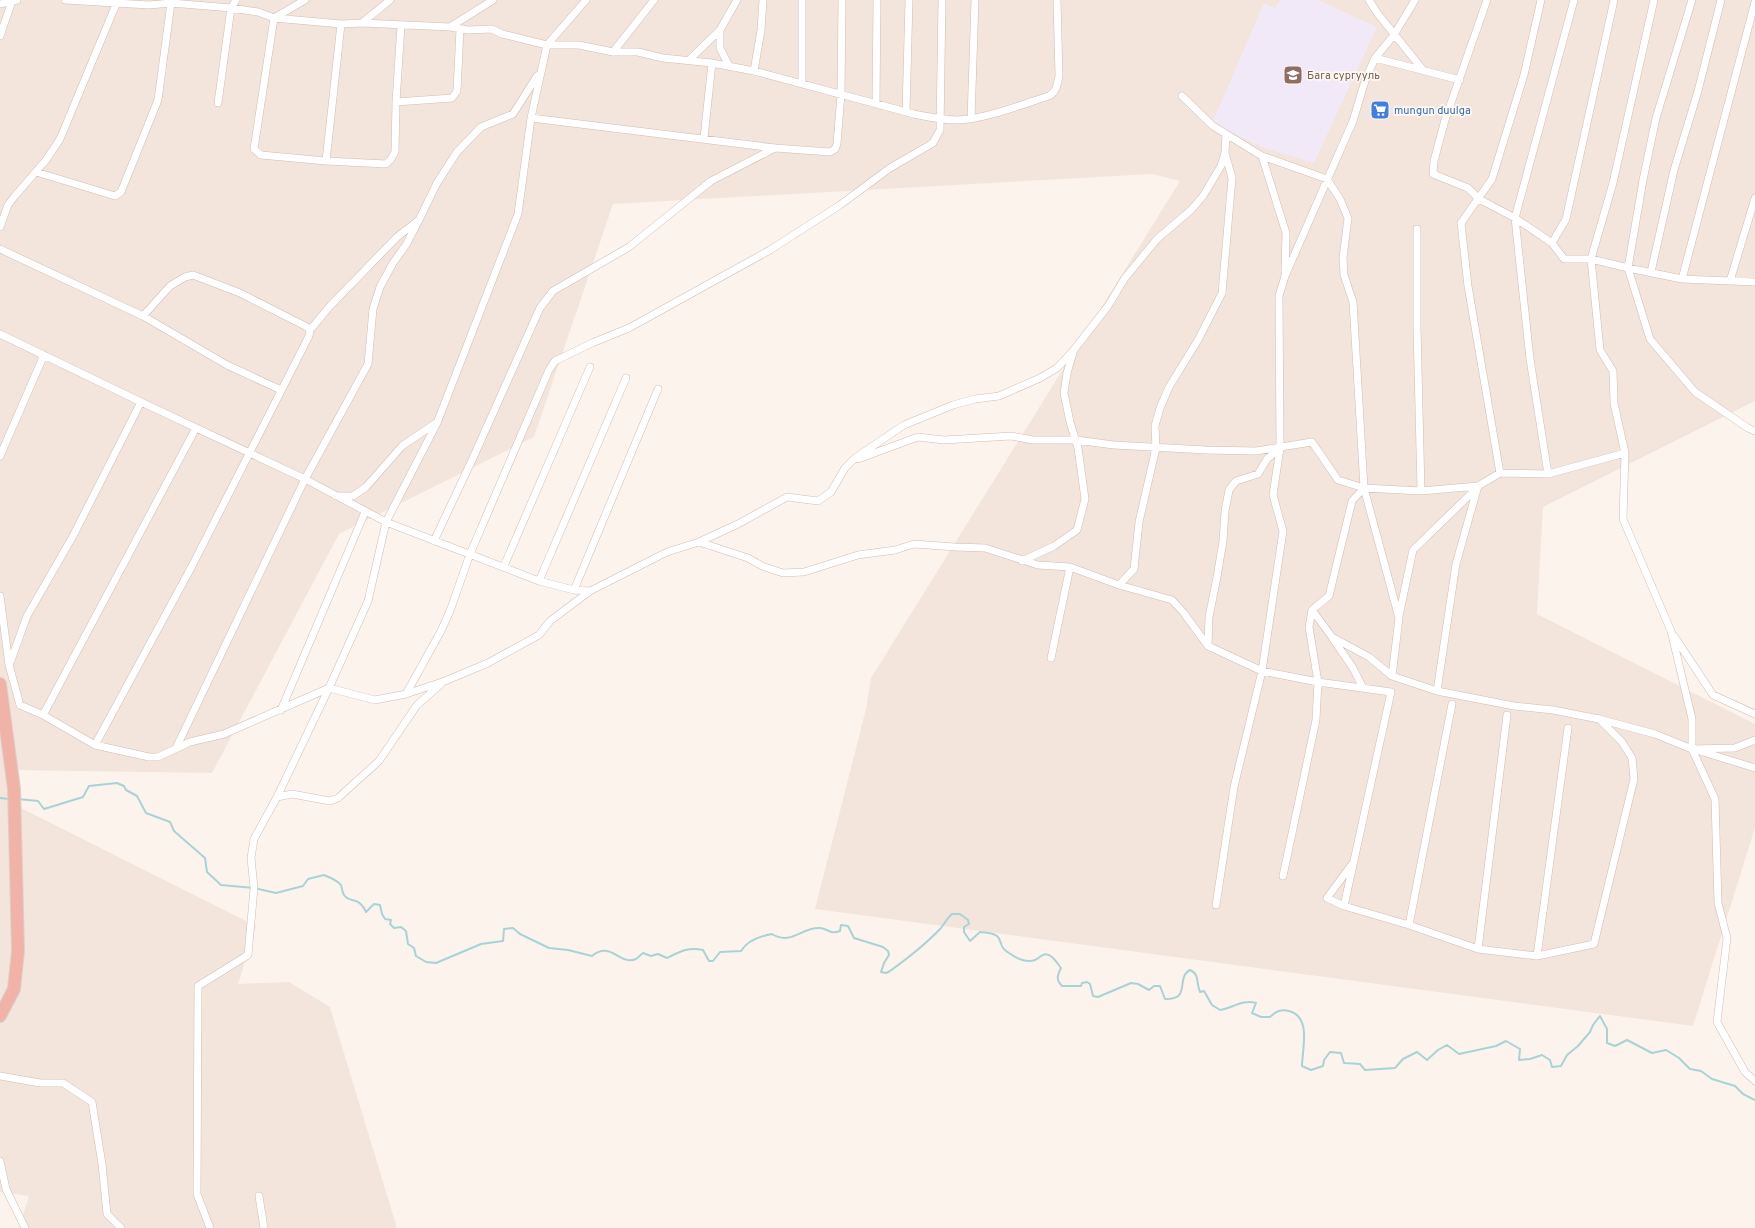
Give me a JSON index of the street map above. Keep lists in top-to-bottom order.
{
  "places": {
    "school or university": ["Бага сургууль"],
    "supermarket": ["mungun duulga"]
  }
}
